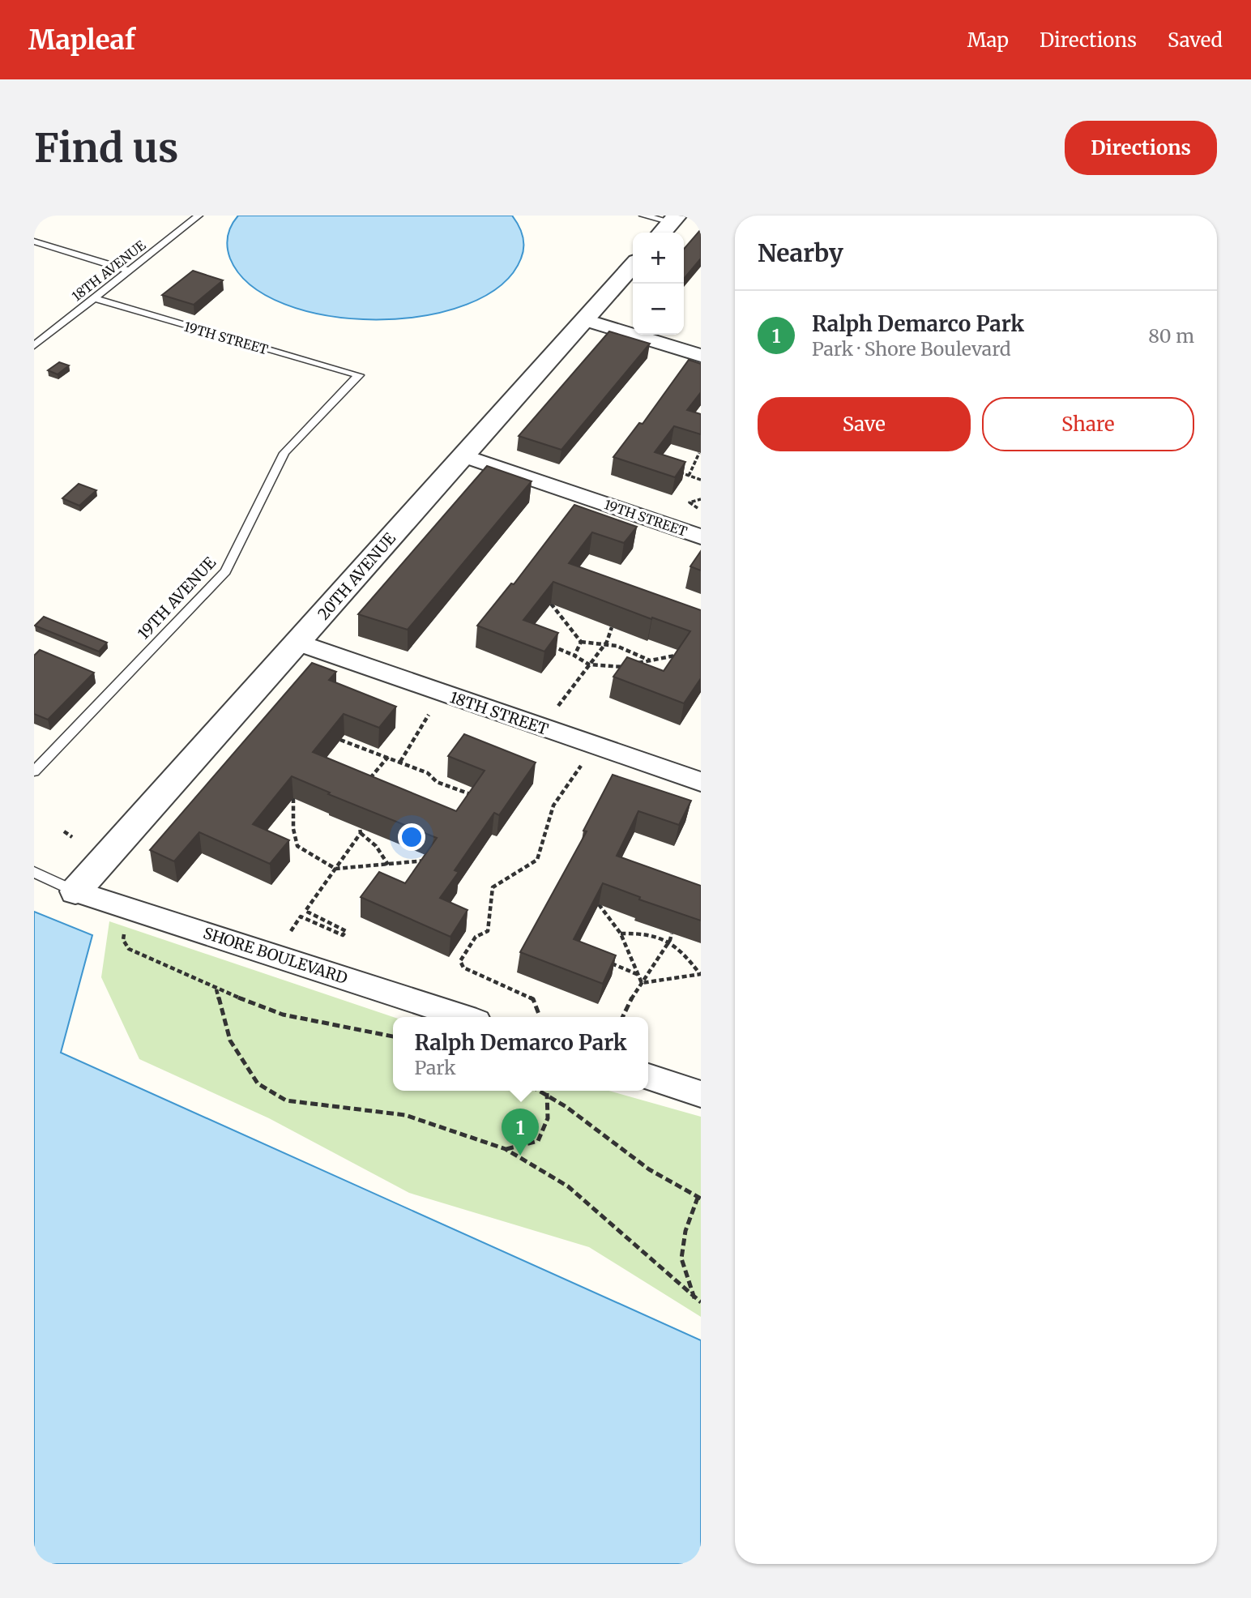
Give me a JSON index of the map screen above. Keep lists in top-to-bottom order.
{
  "streets": {
    "street": [
      "19TH STREET",
      "20TH AVENUE",
      "18TH STREET",
      "SHORE BOULEVARD"
    ],
    "lane": ["18TH AVENUE", "19TH AVENUE"]
  },
  "crossings": [
    ["18TH AVENUE", "19TH STREET"],
    ["19TH STREET", "20TH AVENUE"],
    ["19TH STREET", "19TH AVENUE"],
    ["20TH AVENUE", "18TH STREET"],
    ["20TH AVENUE", "SHORE BOULEVARD"]
  ],
  "page": {
    "header": "Mapleaf",
    "nav": ["Map", "Directions", "Saved"],
    "buttons": [
      "Directions",
      ["Save", "Share"]
    ],
    "title": "Find us",
    "heading": "Nearby",
    "map_buttons": ["+", "−"],
    "list": [
      {
        "mark": "1",
        "name": "Ralph Demarco Park",
        "note": "Park · Shore Boulevard",
        "value": "80 m"
      }
    ],
    "popup": ["Ralph Demarco Park", "Park"],
    "pins": "1"
  }
}
